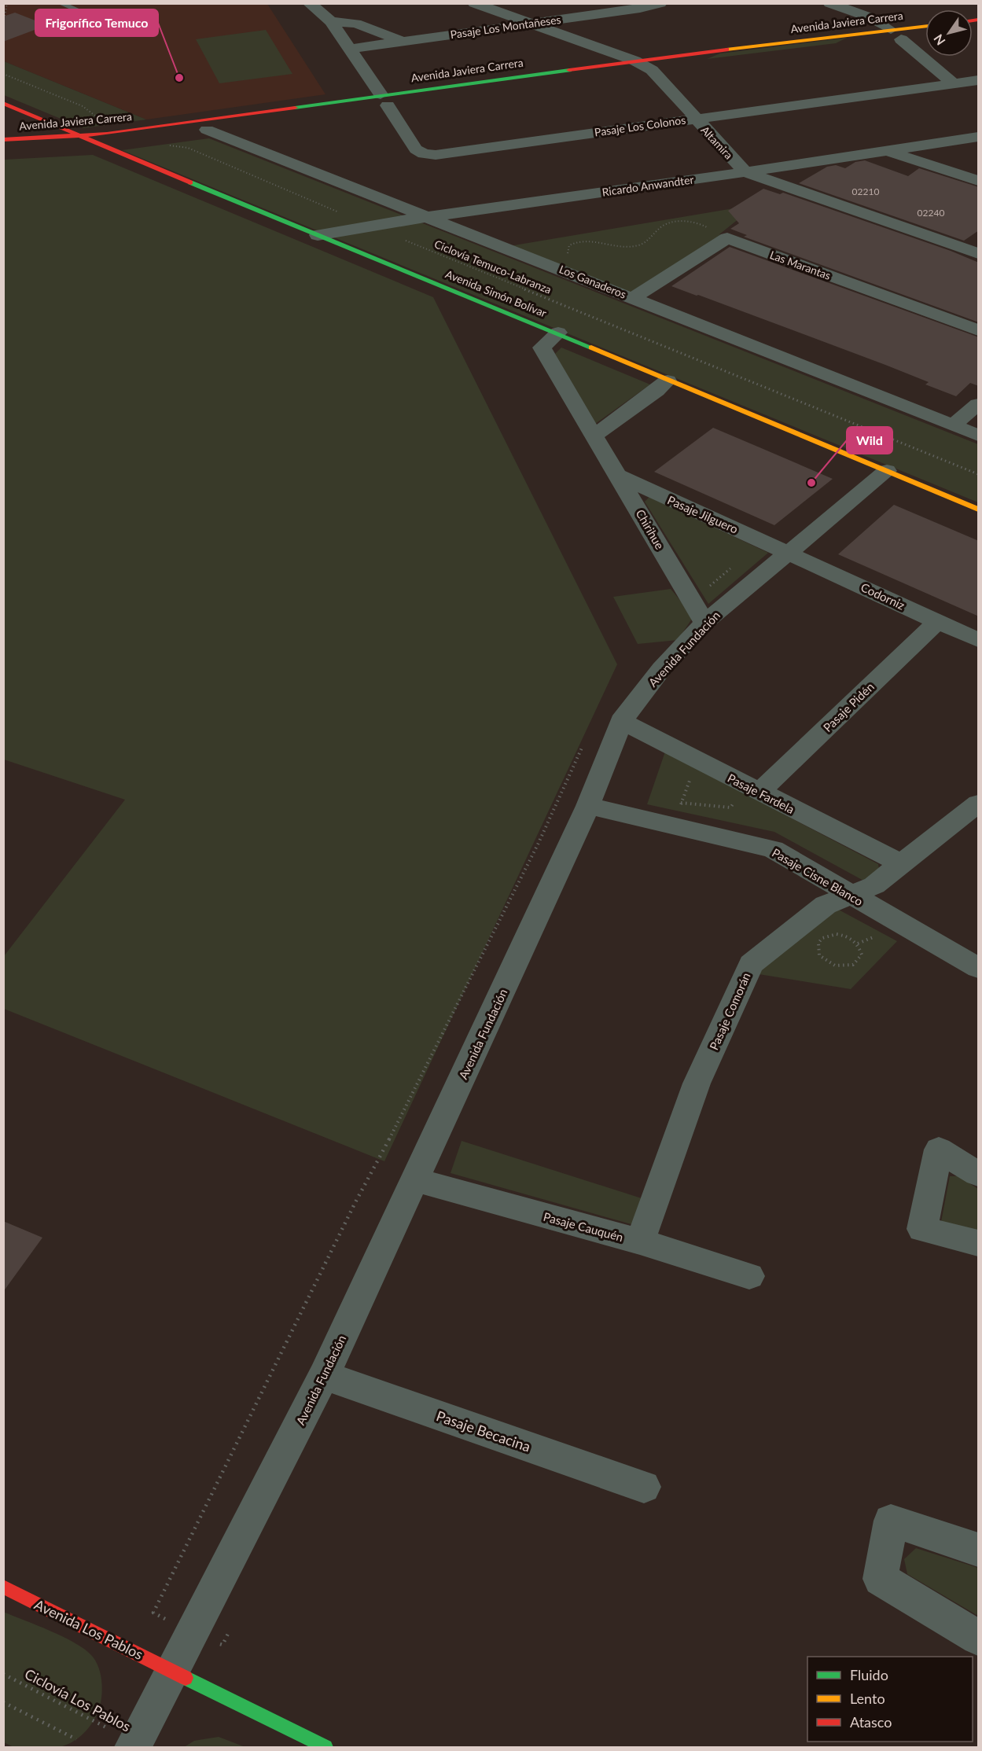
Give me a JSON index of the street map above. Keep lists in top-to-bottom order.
{
  "streets": {
    "main road": ["Avenida Javiera Carrera", "Avenida Simón Bolívar", "Avenida Los Pablos"],
    "street": [
      "Pasaje Los Montañeses",
      "Pasaje Los Colonos",
      "Altamira",
      "Ricardo Anwandter",
      "Las Marantas",
      "Los Ganaderos",
      "Pasaje Jilguero",
      "Chirihue",
      "Codorniz",
      "Avenida Fundación",
      "Pasaje Pidén",
      "Pasaje Fardela",
      "Pasaje Cisne Blanco",
      "Pasaje Comorán",
      "Pasaje Cauquén",
      "Pasaje Becacina"
    ],
    "path": ["Ciclovía Temuco-Labranza", "Ciclovía Los Pablos"]
  },
  "crossings": [
    ["Avenida Javiera Carrera", "Pasaje Los Colonos"],
    ["Avenida Javiera Carrera", "Altamira"],
    ["Avenida Javiera Carrera", "Ciclovía Temuco-Labranza"],
    ["Avenida Javiera Carrera", "Los Ganaderos"],
    ["Avenida Javiera Carrera", "Avenida Simón Bolívar"],
    ["Pasaje Los Montañeses", "Altamira"],
    ["Pasaje Los Colonos", "Altamira"],
    ["Altamira", "Ricardo Anwandter"],
    ["Ricardo Anwandter", "Ciclovía Temuco-Labranza"],
    ["Ricardo Anwandter", "Los Ganaderos"],
    ["Ricardo Anwandter", "Avenida Simón Bolívar"],
    ["Avenida Simón Bolívar", "Chirihue"],
    ["Avenida Simón Bolívar", "Avenida Fundación"],
    ["Pasaje Jilguero", "Chirihue"],
    ["Pasaje Jilguero", "Codorniz"],
    ["Pasaje Jilguero", "Avenida Fundación"],
    ["Chirihue", "Avenida Fundación"],
    ["Codorniz", "Avenida Fundación"],
    ["Codorniz", "Pasaje Pidén"],
    ["Avenida Fundación", "Pasaje Fardela"],
    ["Avenida Fundación", "Pasaje Cisne Blanco"],
    ["Avenida Fundación", "Pasaje Cauquén"],
    ["Avenida Fundación", "Pasaje Becacina"],
    ["Avenida Fundación", "Avenida Los Pablos"],
    ["Pasaje Pidén", "Pasaje Fardela"],
    ["Pasaje Fardela", "Pasaje Comorán"],
    ["Pasaje Cisne Blanco", "Pasaje Comorán"],
    ["Pasaje Comorán", "Pasaje Cauquén"]
  ],
  "places": ["Frigorífico Temuco", "Wild"],
  "house_numbers": ["02210", "02240"],
  "legend": ["Fluido", "Lento", "Atasco"],
  "north": "bottom left"
}
